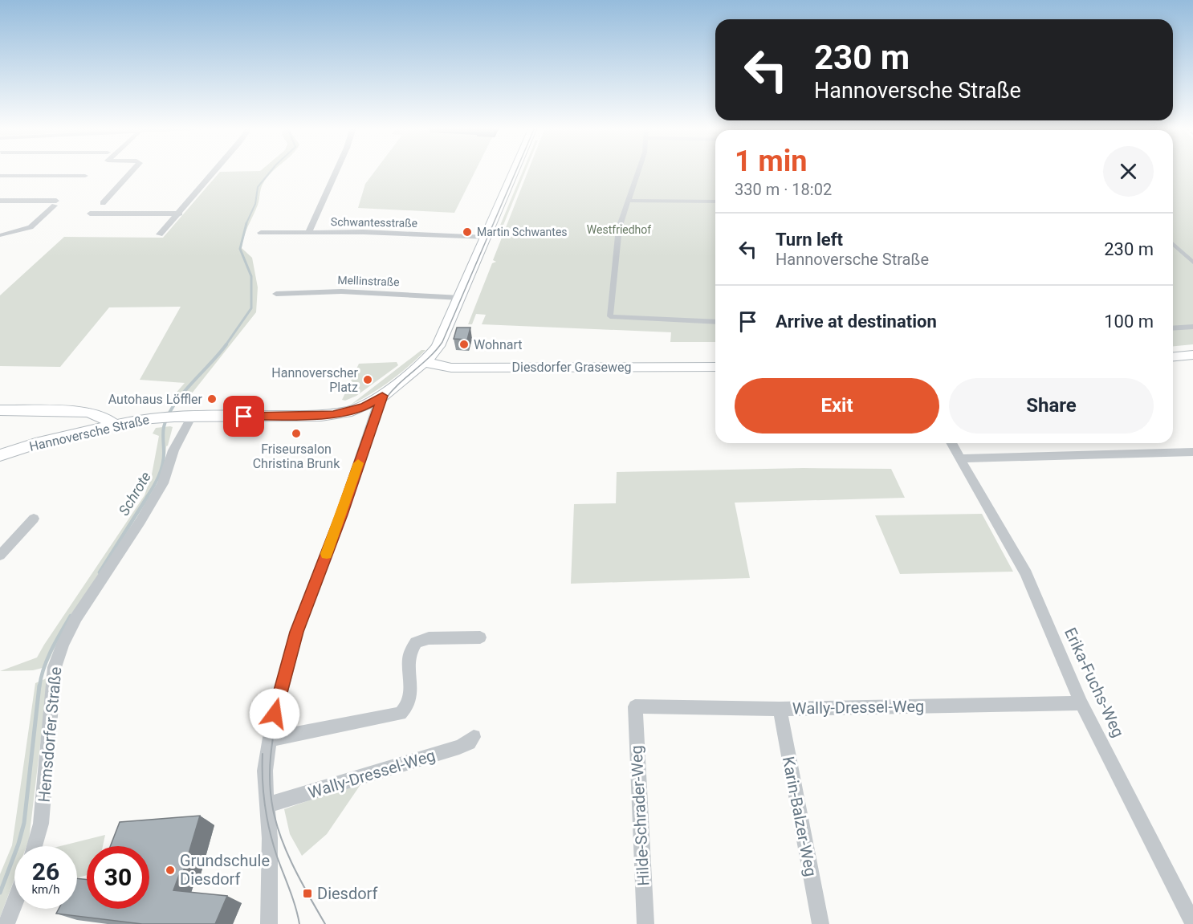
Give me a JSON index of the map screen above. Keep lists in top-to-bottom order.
{
  "streets": {
    "main road": ["Diesdorfer Graseweg", "Hannoversche Straße"],
    "street": [
      "Schwantesstraße",
      "Mellinstraße",
      "Erika-Fuchs-Weg",
      "Wally-Dressel-Weg",
      "Hemsdorfer Straße",
      "Hilde-Schrader-Weg",
      "Karin-Balzer-Weg"
    ]
  },
  "crossings": [
    ["Schwantesstraße", "Hannoversche Straße"],
    ["Mellinstraße", "Hannoversche Straße"],
    ["Diesdorfer Graseweg", "Hannoversche Straße"],
    ["Hannoversche Straße", "Hemsdorfer Straße"],
    ["Erika-Fuchs-Weg", "Wally-Dressel-Weg"],
    ["Wally-Dressel-Weg", "Hilde-Schrader-Weg"],
    ["Wally-Dressel-Weg", "Karin-Balzer-Weg"]
  ],
  "water": ["Schrote"],
  "parks": ["Westfriedhof"],
  "places": {
    "other": [
      "Martin Schwantes",
      "Wohnart",
      "Hannoverscher Platz",
      "Autohaus Löffler",
      "Friseursalon Christina Brunk",
      "Grundschule Diesdorf"
    ],
    "transit": ["Diesdorf"]
  },
  "page": {
    "turn": ["230 m", "Hannoversche Straße"],
    "heading": ["1 min", "330 m · 18:02"],
    "list": [
      {
        "name": "Turn left",
        "note": "Hannoversche Straße",
        "value": "230 m"
      },
      {
        "name": "Arrive at destination",
        "value": "100 m"
      }
    ],
    "buttons": ["Exit", "Share"],
    "speed": "26 km/h",
    "limit": "30"
  }
}
